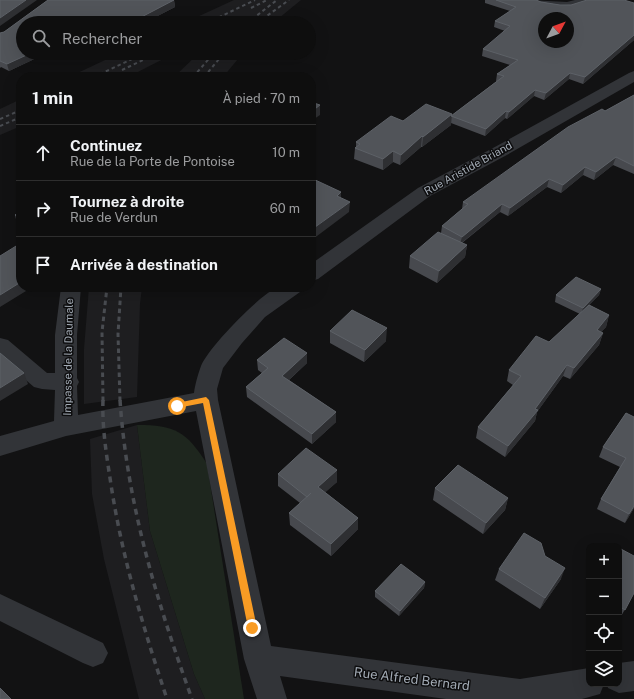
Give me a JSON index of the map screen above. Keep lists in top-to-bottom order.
{
  "streets": {
    "street": ["Rue Aristide Briand", "Impasse de la Daumale", "Rue Alfred Bernard"]
  },
  "north": "top right",
  "page": {
    "search": "Rechercher",
    "heading": ["1 min", "À pied · 70 m"],
    "list": [
      ["Continuez", "Rue de la Porte de Pontoise", "10 m"],
      ["Tournez à droite", "Rue de Verdun", "60 m"],
      "Arrivée à destination"
    ],
    "map_buttons": ["+", "−"]
  }
}
